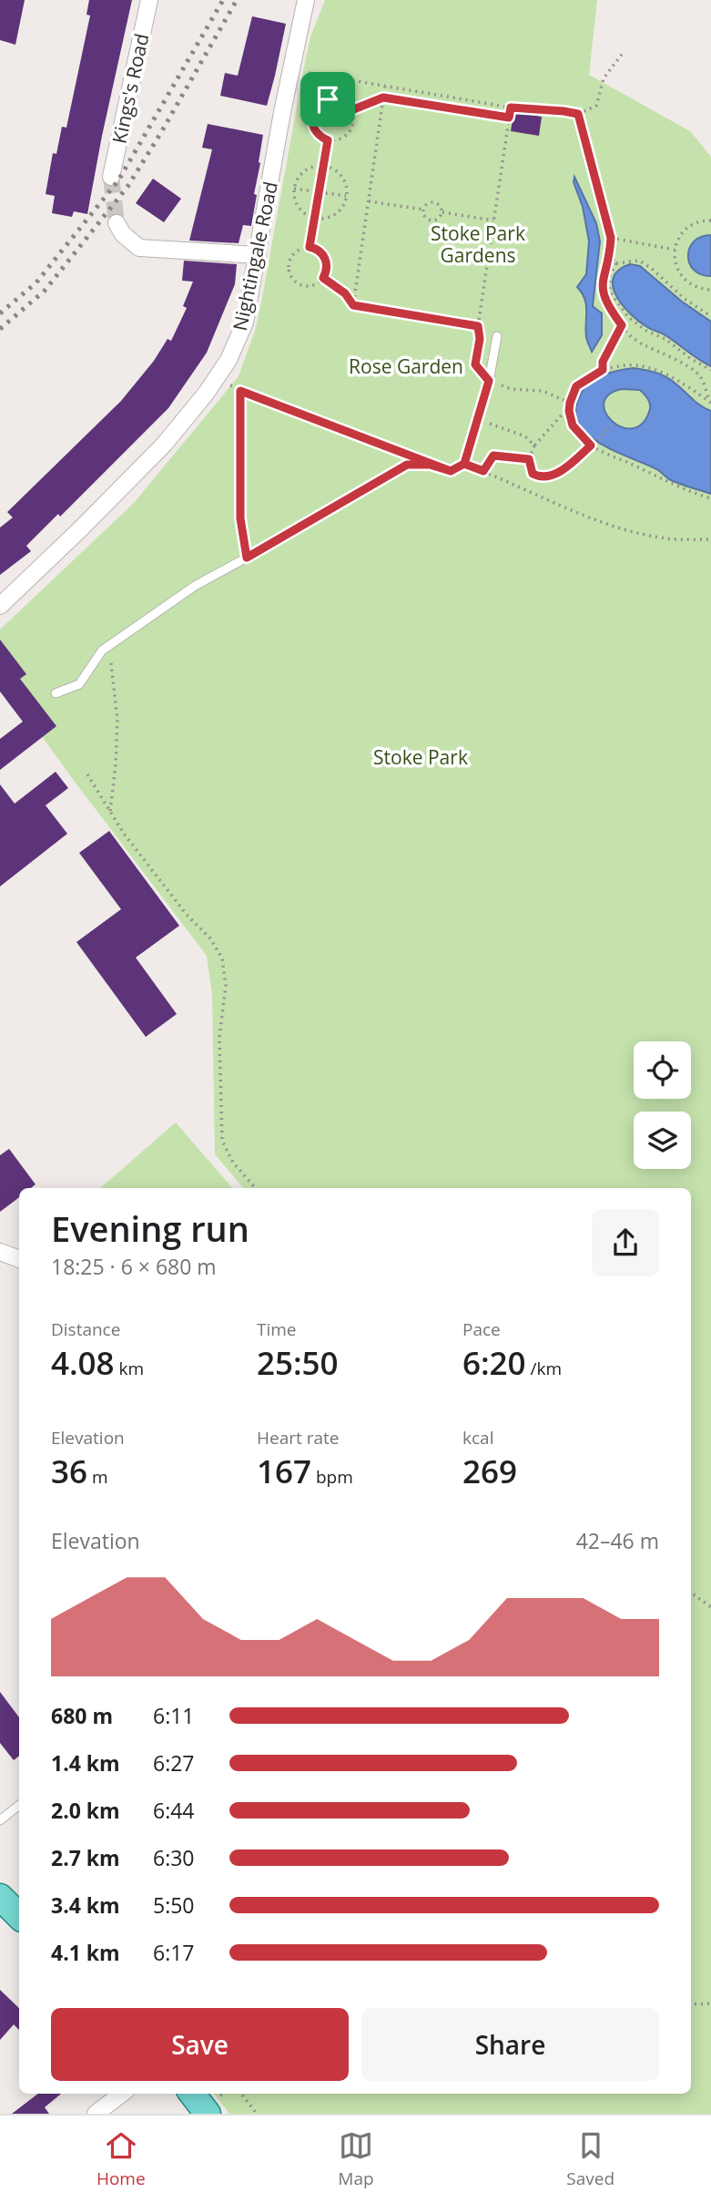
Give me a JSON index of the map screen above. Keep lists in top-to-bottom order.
{
  "streets": {
    "street": ["Kings's Road", "Nightingale Road"]
  },
  "parks": ["Stoke Park Gardens", "Rose Garden", "Stoke Park"],
  "page": {
    "heading": ["Evening run", "18:25 · 6 × 680 m"],
    "stats": [
      ["Distance", "4.08 km"],
      ["Time", "25:50"],
      ["Pace", "6:20 /km"],
      ["Elevation", "36 m"],
      ["Heart rate", "167 bpm"],
      ["kcal", "269"]
    ],
    "chart": ["Elevation", "42–46 m"],
    "list": [
      {
        "name": "680 m",
        "note": "6:11"
      },
      {
        "name": "1.4 km",
        "note": "6:27"
      },
      {
        "name": "2.0 km",
        "note": "6:44"
      },
      {
        "name": "2.7 km",
        "note": "6:30"
      },
      {
        "name": "3.4 km",
        "note": "5:50"
      },
      {
        "name": "4.1 km",
        "note": "6:17"
      }
    ],
    "buttons": ["Save", "Share"],
    "tabs": ["Home", "Map", "Saved"]
  }
}
